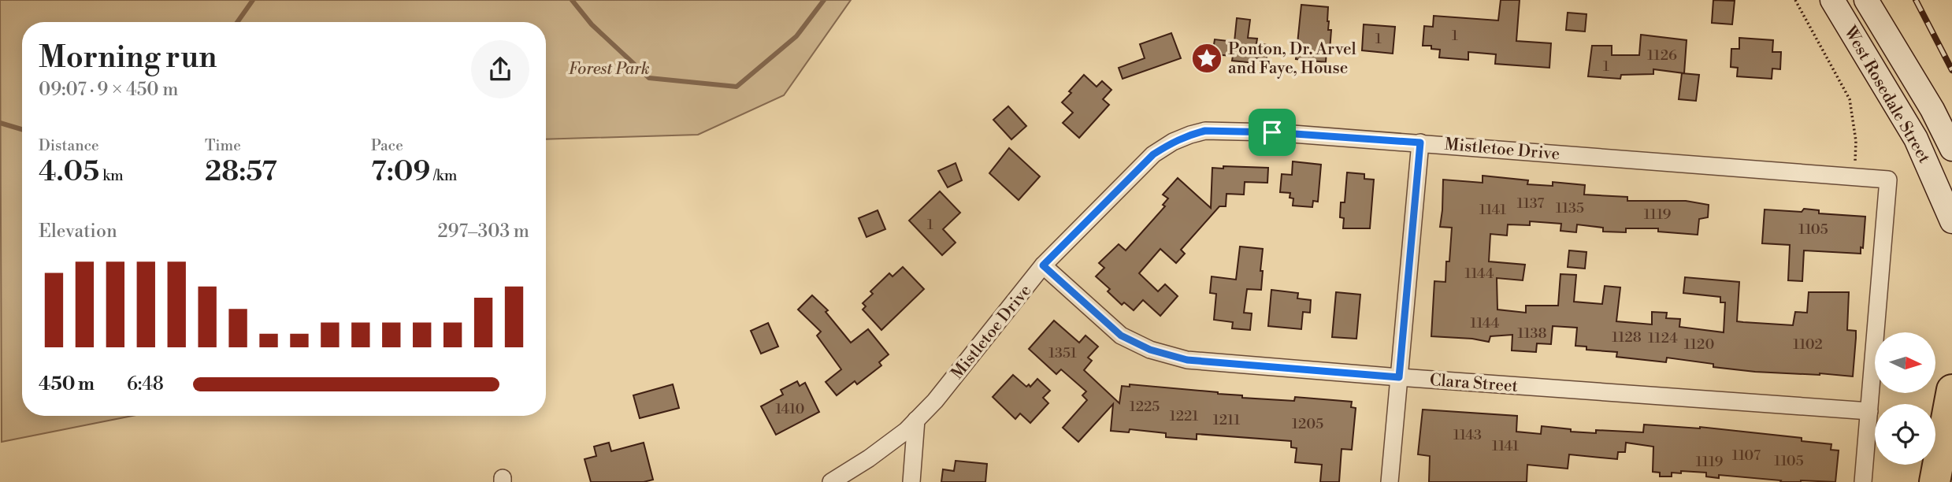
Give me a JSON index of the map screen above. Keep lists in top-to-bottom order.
{
  "streets": {
    "main road": ["West Rosedale Street"],
    "street": ["Mistletoe Drive", "Clara Street"]
  },
  "crossings": [
    ["Mistletoe Drive", "Clara Street"]
  ],
  "parks": ["Forest Park"],
  "places": {
    "place": ["Ponton, Dr. Arvel and Faye, House"]
  },
  "house_numbers": [
    "1",
    "1",
    "1126",
    "1",
    "1137",
    "1135",
    "1141",
    "1119",
    "1",
    "1105",
    "1144",
    "1144",
    "1138",
    "1128",
    "1124",
    "1120",
    "1102",
    "1351",
    "1225",
    "1410",
    "1221",
    "1211",
    "1205",
    "1143",
    "1141",
    "1107",
    "1105",
    "1119"
  ],
  "north": "right",
  "page": {
    "heading": ["Morning run", "09:07 · 9 × 450 m"],
    "stats": [
      ["Distance", "4.05 km"],
      ["Time", "28:57"],
      ["Pace", "7:09 /km"]
    ],
    "chart": ["Elevation", "297–303 m"],
    "list": [
      {
        "name": "450 m",
        "note": "6:48"
      }
    ]
  }
}
